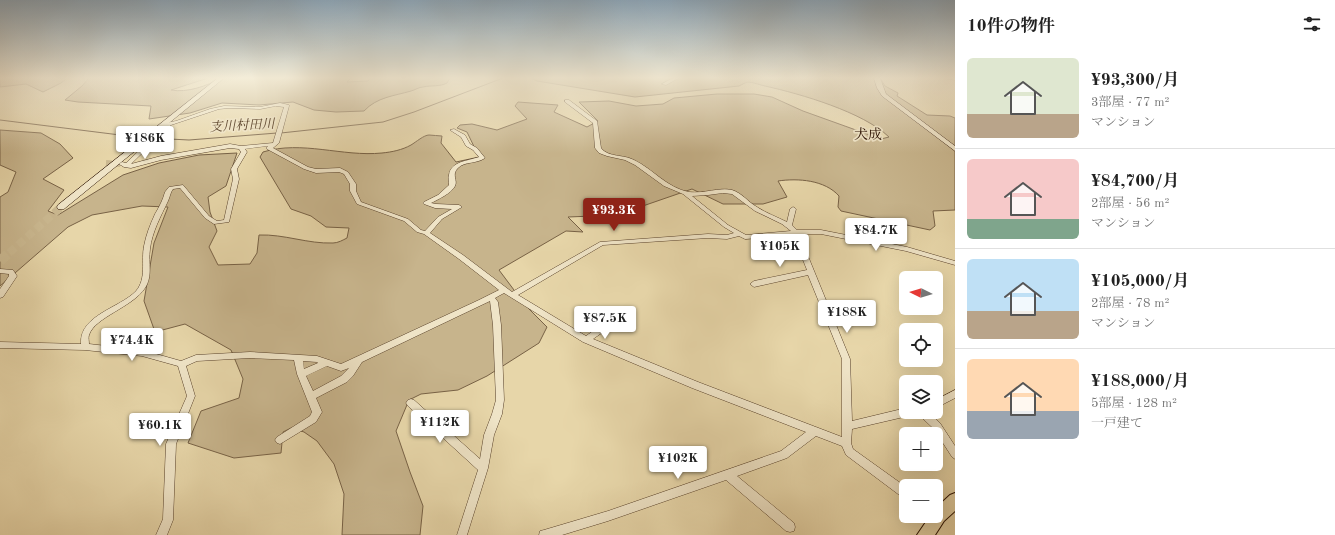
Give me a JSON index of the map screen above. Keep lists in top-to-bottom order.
{
  "districts": ["犬成"],
  "water": ["支川村田川"],
  "north": "left",
  "page": {
    "heading": "10件の物件",
    "list": [
      {
        "name": "¥93,300/月",
        "note": "3部屋 · 77 m² · マンション"
      },
      {
        "name": "¥84,700/月",
        "note": "2部屋 · 56 m² · マンション"
      },
      {
        "name": "¥105,000/月",
        "note": "2部屋 · 78 m² · マンション"
      },
      {
        "name": "¥188,000/月",
        "note": "5部屋 · 128 m² · 一戸建て"
      }
    ],
    "price": [
      "¥186K",
      "¥93.3K",
      "¥84.7K",
      "¥105K",
      "¥188K",
      "¥87.5K",
      "¥74.4K",
      "¥112K",
      "¥60.1K",
      "¥102K"
    ],
    "map_buttons": ["+", "−"]
  }
}
